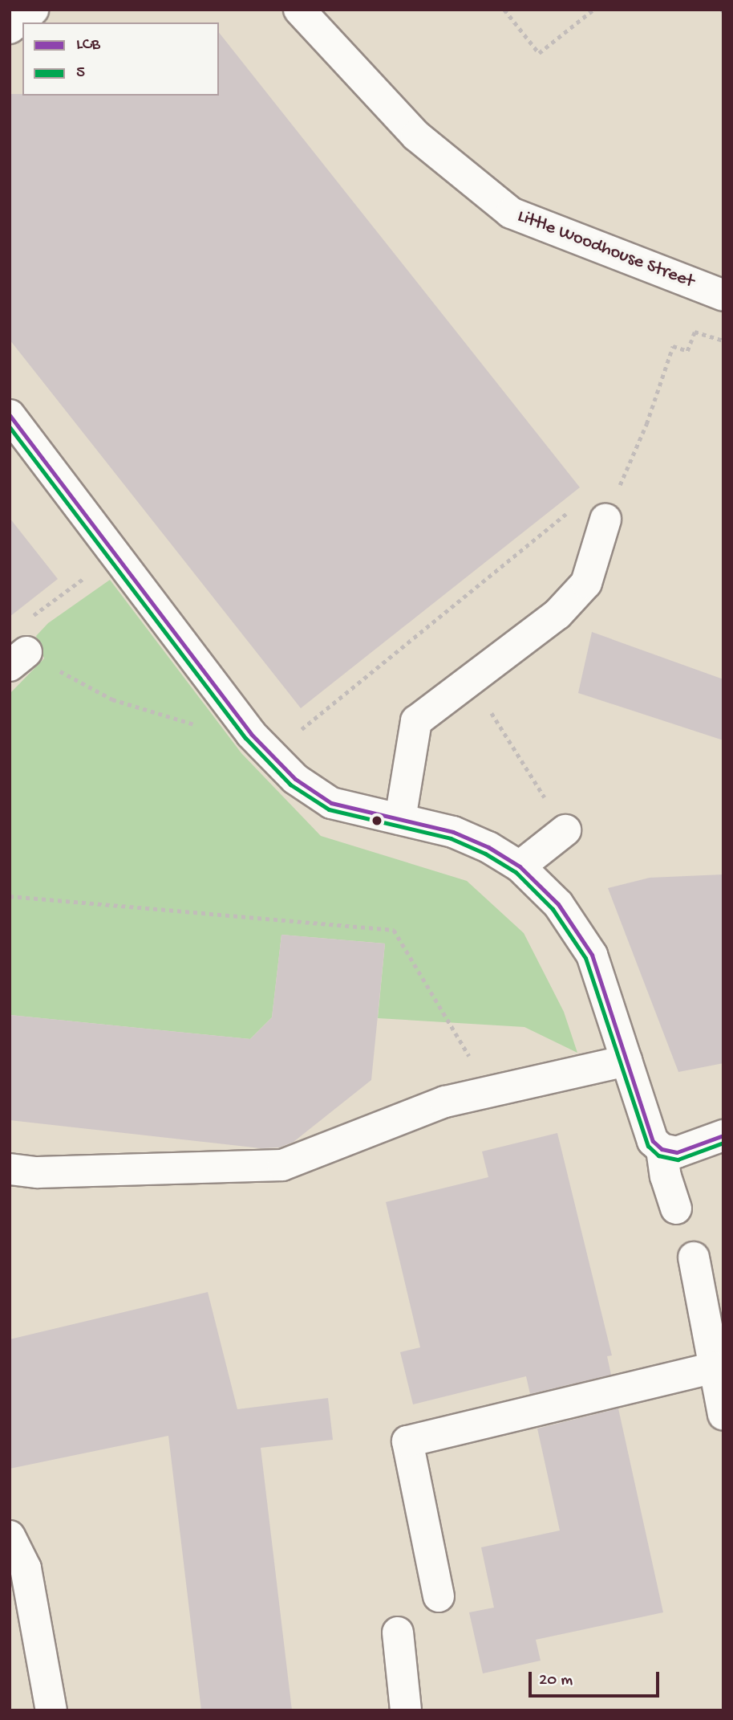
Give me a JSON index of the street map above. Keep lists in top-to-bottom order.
{
  "streets": {
    "street": ["Little Woodhouse Street"]
  },
  "lines": ["transit line LCB", "transit line 5"],
  "legend": ["LCB", "5"],
  "scale_bar": "20 m"
}
